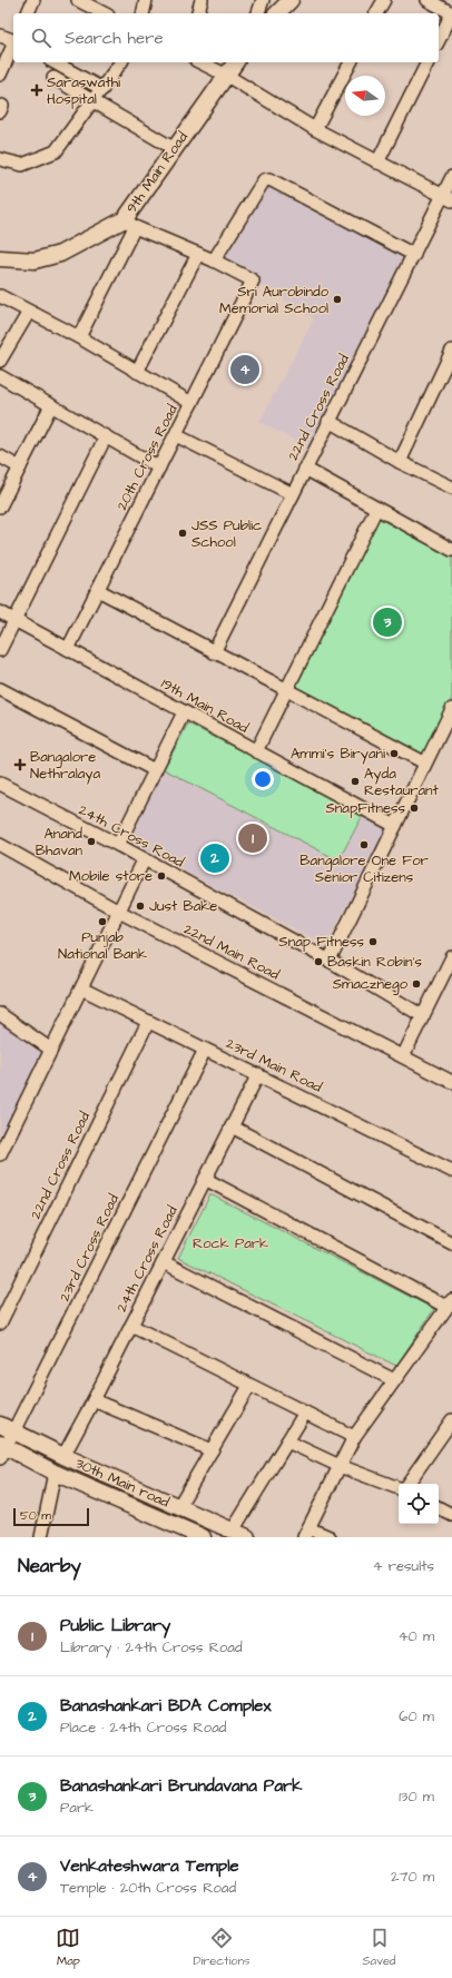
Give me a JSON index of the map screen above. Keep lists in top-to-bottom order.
{
  "streets": {
    "main road": ["9th Main Road", "30th Main road"],
    "street": [
      "22nd Cross Road",
      "20th Cross Road",
      "19th Main Road",
      "24th Cross Road",
      "22nd Main Road",
      "23rd Main Road",
      "23rd Cross Road"
    ]
  },
  "crossings": [
    ["22nd Cross Road", "23rd Main Road"],
    ["20th Cross Road", "19th Main Road"],
    ["24th Cross Road", "23rd Main Road"],
    ["24th Cross Road", "30th Main road"],
    ["23rd Main Road", "23rd Cross Road"],
    ["23rd Cross Road", "30th Main road"]
  ],
  "parks": ["Rock Park"],
  "places": {
    "health": ["Saraswathi Hospital", "Bangalore Nethralaya"],
    "other": [
      "Sri Aurobindo Memorial School",
      "JSS Public School",
      "Ammi's Biryani",
      "Ayda Restaurant",
      "SnapFitness",
      "Anand Bhavan",
      "Bangalore One For Senior Citizens",
      "Mobile store",
      "Just Bake",
      "Punjab National Bank",
      "Snap Fitness",
      "Baskin Robin's",
      "Smacznego"
    ]
  },
  "scale_bar": "50 m",
  "north": "left",
  "page": {
    "search": "Search here",
    "pins": [
      "4",
      "3",
      "1",
      "2"
    ],
    "scale": "50 m",
    "heading": ["Nearby", "4 results"],
    "list": [
      {
        "mark": "1",
        "name": "Public Library",
        "note": "Library · 24th Cross Road",
        "value": "40 m"
      },
      {
        "mark": "2",
        "name": "Banashankari BDA Complex",
        "note": "Place · 24th Cross Road",
        "value": "60 m"
      },
      {
        "mark": "3",
        "name": "Banashankari Brundavana Park",
        "note": "Park",
        "value": "130 m"
      },
      {
        "mark": "4",
        "name": "Venkateshwara Temple",
        "note": "Temple · 20th Cross Road",
        "value": "270 m"
      }
    ],
    "nav": ["Map", "Directions", "Saved"]
  }
}
